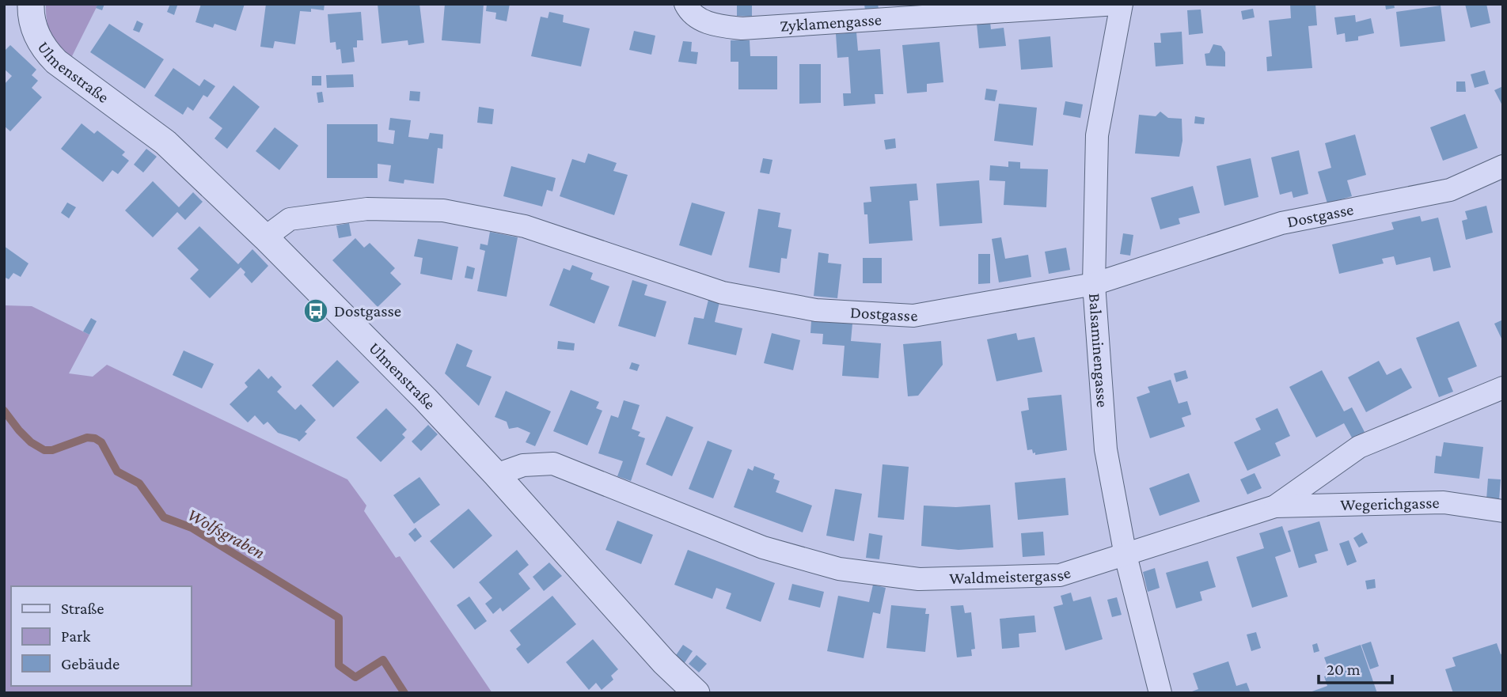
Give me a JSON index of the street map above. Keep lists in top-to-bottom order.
{
  "streets": {
    "street": [
      "Zyklamengasse",
      "Ulmenstraße",
      "Dostgasse",
      "Balsaminengasse",
      "Wegerichgasse",
      "Waldmeistergasse"
    ]
  },
  "crossings": [
    ["Ulmenstraße", "Dostgasse"],
    ["Ulmenstraße", "Waldmeistergasse"],
    ["Dostgasse", "Balsaminengasse"],
    ["Balsaminengasse", "Waldmeistergasse"],
    ["Wegerichgasse", "Waldmeistergasse"]
  ],
  "water": ["Wolfsgraben"],
  "places": {
    "bus stop": ["Dostgasse"]
  },
  "legend": ["Straße", "Park", "Gebäude"],
  "scale_bar": "20 m"
}
